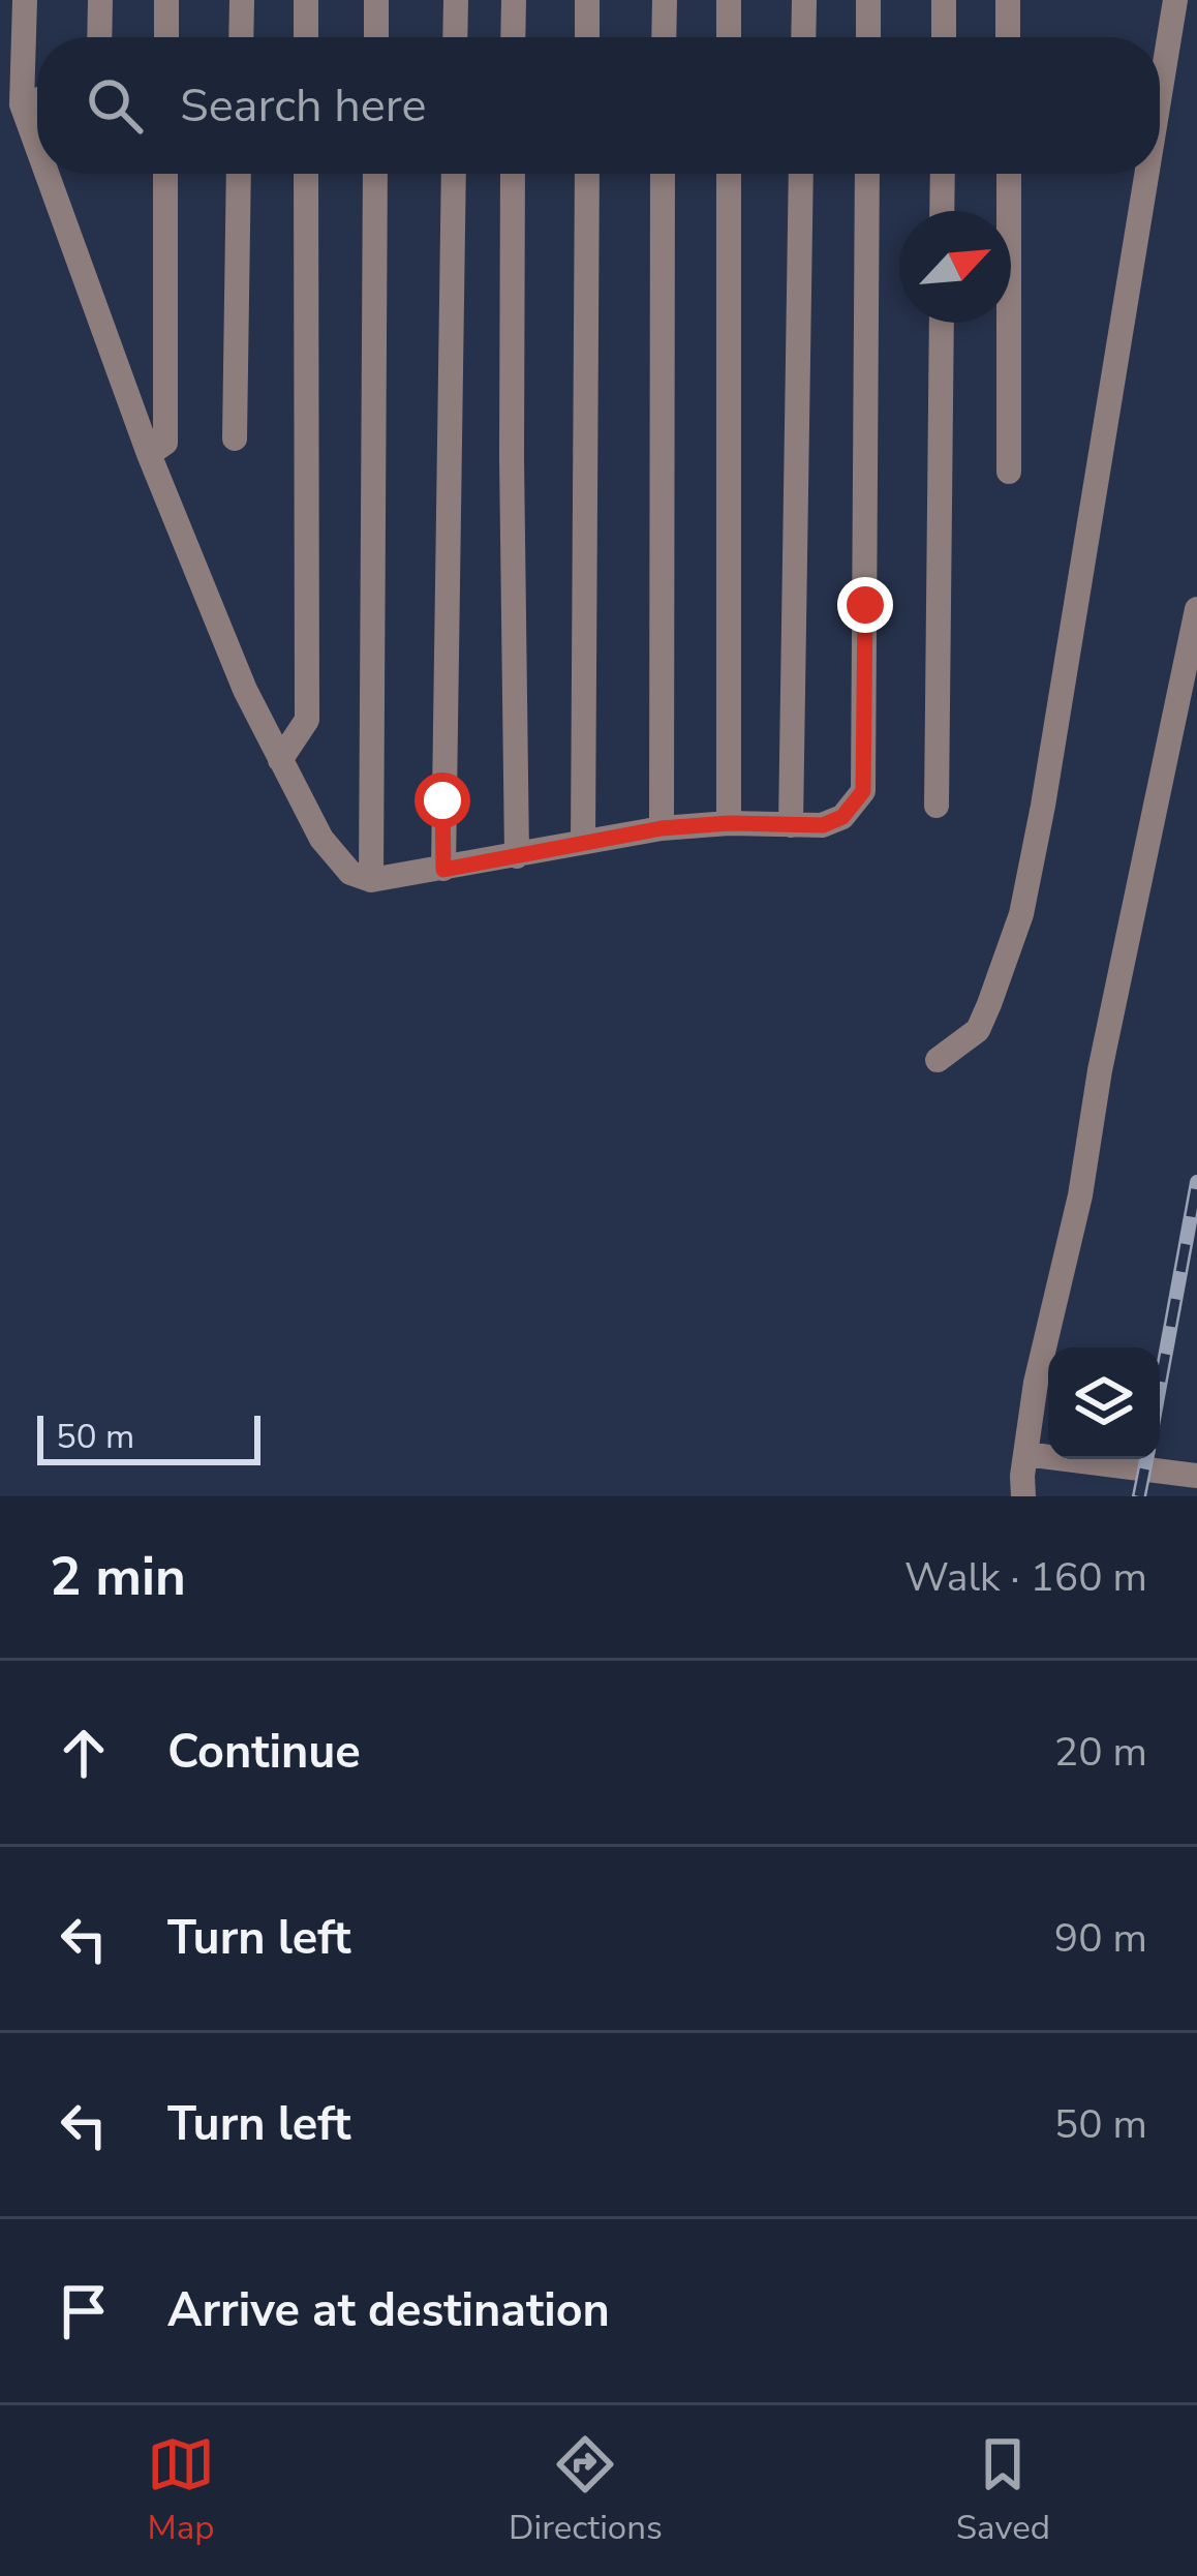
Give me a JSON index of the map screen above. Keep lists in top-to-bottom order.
{
  "scale_bar": "50 m",
  "north": "top right",
  "page": {
    "search": "Search here",
    "scale": "50 m",
    "heading": ["2 min", "Walk · 160 m"],
    "list": [
      ["Continue", "20 m"],
      ["Turn left", "90 m"],
      ["Turn left", "50 m"],
      "Arrive at destination"
    ],
    "nav": ["Map", "Directions", "Saved"]
  }
}
